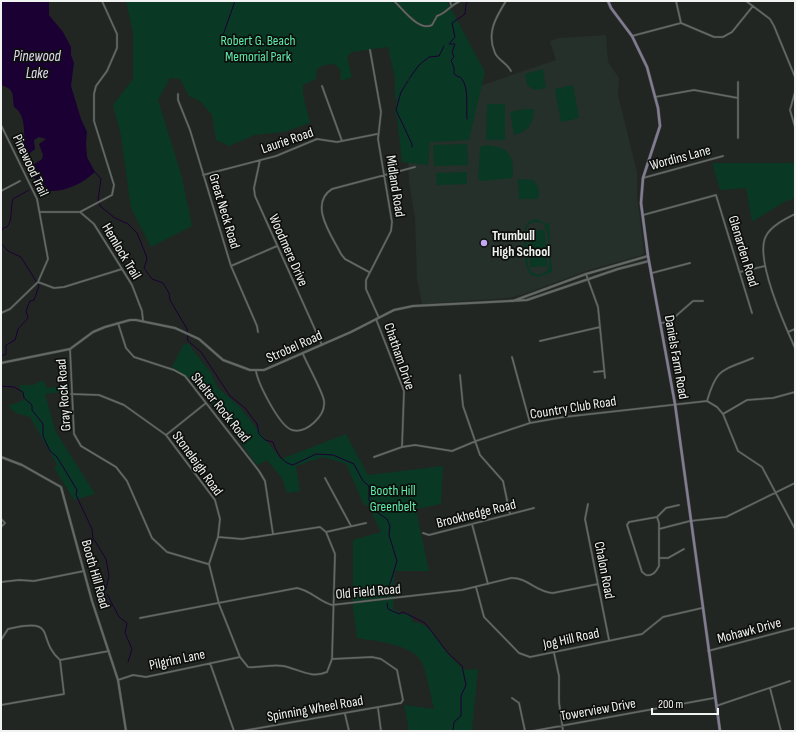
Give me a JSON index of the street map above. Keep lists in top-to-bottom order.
{
  "streets": {
    "main road": ["Daniels Farm Road"],
    "street": [
      "Laurie Road",
      "Wordins Lane",
      "Pinewood Trail",
      "Midland Road",
      "Great Neck Road",
      "Woodmere Drive",
      "Hemlock Trail",
      "Glenarden Road",
      "Strobel Road",
      "Chatham Drive",
      "Gray Rock Road",
      "Shelter Rock Road",
      "Country Club Road",
      "Stoneleigh Road",
      "Brookhedge Road",
      "Chalon Road",
      "Booth Hill Road",
      "Old Field Road",
      "Mohawk Drive",
      "Jog Hill Road",
      "Pilgrim Lane",
      "Spinning Wheel Road",
      "Towerview Drive"
    ]
  },
  "crossings": [
    ["Laurie Road", "Midland Road"],
    ["Laurie Road", "Great Neck Road"],
    ["Laurie Road", "Woodmere Drive"],
    ["Wordins Lane", "Daniels Farm Road"],
    ["Midland Road", "Strobel Road"],
    ["Midland Road", "Chatham Drive"],
    ["Woodmere Drive", "Strobel Road"],
    ["Hemlock Trail", "Strobel Road"],
    ["Glenarden Road", "Daniels Farm Road"],
    ["Strobel Road", "Chatham Drive"],
    ["Strobel Road", "Daniels Farm Road"],
    ["Strobel Road", "Gray Rock Road"],
    ["Strobel Road", "Shelter Rock Road"],
    ["Chatham Drive", "Country Club Road"],
    ["Daniels Farm Road", "Country Club Road"],
    ["Daniels Farm Road", "Mohawk Drive"],
    ["Daniels Farm Road", "Jog Hill Road"],
    ["Daniels Farm Road", "Towerview Drive"],
    ["Gray Rock Road", "Stoneleigh Road"],
    ["Chalon Road", "Old Field Road"],
    ["Chalon Road", "Jog Hill Road"],
    ["Booth Hill Road", "Pilgrim Lane"],
    ["Old Field Road", "Jog Hill Road"]
  ],
  "water": ["Pinewood Lake"],
  "parks": ["Robert G. Beach Memorial Park", "Booth Hill Greenbelt"],
  "places": ["Trumbull High School"],
  "scale_bar": "200 m"
}
